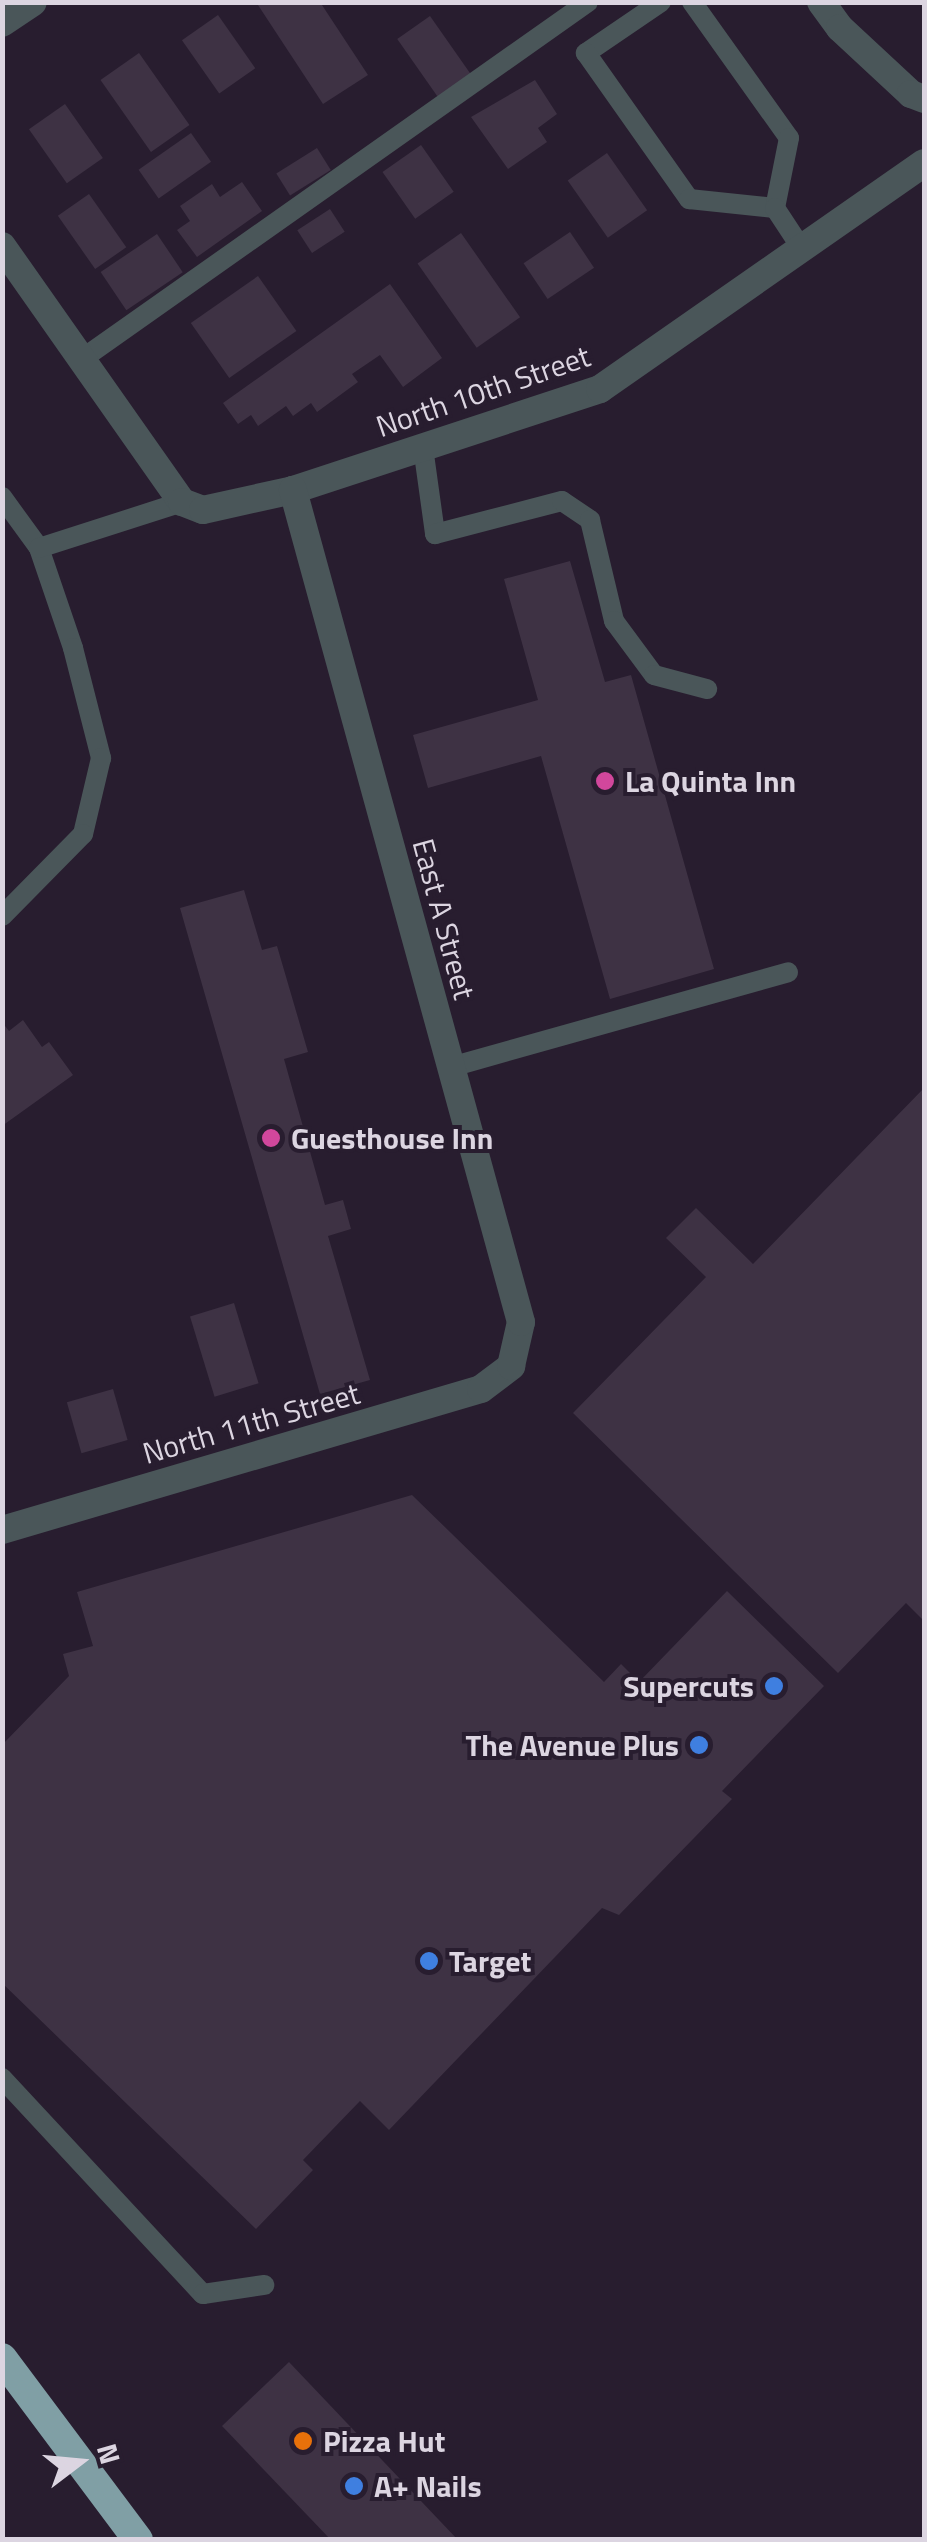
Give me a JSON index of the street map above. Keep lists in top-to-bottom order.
{
  "streets": {
    "street": ["North 10th Street", "East A Street", "North 11th Street"]
  },
  "crossings": [
    ["North 10th Street", "East A Street"],
    ["East A Street", "North 11th Street"]
  ],
  "places": [
    "La Quinta Inn",
    "Guesthouse Inn",
    "Supercuts",
    "The Avenue Plus",
    "Target",
    "Pizza Hut",
    "A+ Nails"
  ],
  "north": "right"
}
